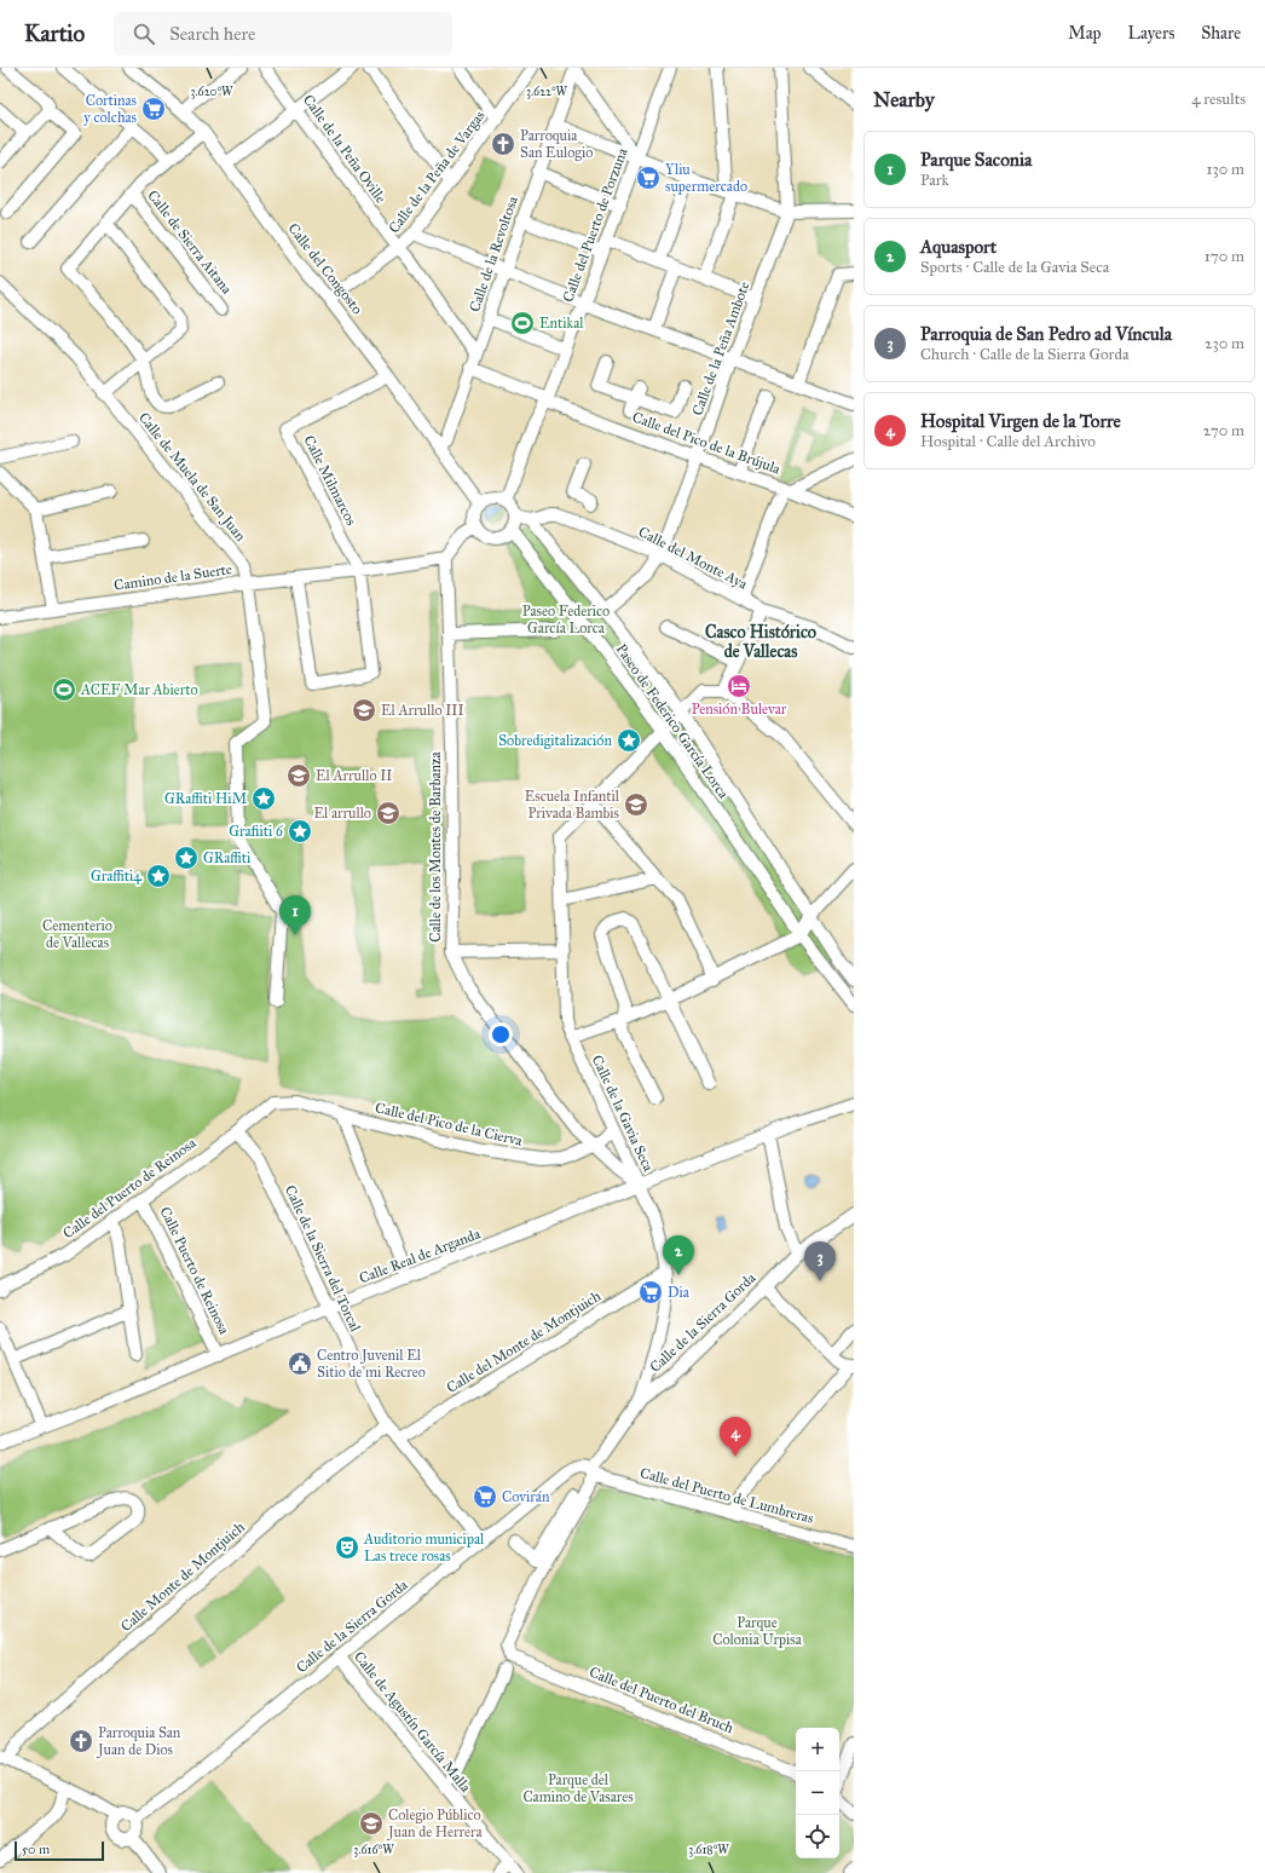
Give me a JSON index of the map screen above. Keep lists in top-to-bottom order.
{
  "streets": {
    "street": [
      "Calle de la Peña Oville",
      "Calle de la Peña de Vargas",
      "Calle del Puerto de Porzuna",
      "Calle de Sierra Aitana",
      "Calle de la Revoltosa",
      "Calle del Congosto",
      "Calle de la Peña Ambote",
      "Calle del Pico de la Brújula",
      "Calle de Muela de San Juan",
      "Calle Milmarcos",
      "Calle del Monte Aya",
      "Camino de la Suerte",
      "Paseo de Federico García Lorca",
      "Calle de los Montes de Barbanza",
      "Calle de la Gavia Seca",
      "Calle del Pico de la Cierva",
      "Calle del Puerto de Reinosa",
      "Calle Real de Arganda",
      "Calle de la Sierra del Torcal",
      "Calle Puerto de Reinosa",
      "Calle de la Sierra Gorda",
      "Calle del Monte de Montjuich",
      "Calle del Puerto de Lumbreras",
      "Calle Monte de Montjuich",
      "Calle del Puerto del Bruch",
      "Calle de Agustín García Malla"
    ]
  },
  "crossings": [
    ["Calle de la Peña Oville", "Calle de la Peña de Vargas"],
    ["Calle de la Peña Oville", "Calle de la Revoltosa"],
    ["Calle de la Peña de Vargas", "Calle del Congosto"],
    ["Calle del Puerto de Porzuna", "Calle del Congosto"],
    ["Calle del Puerto de Porzuna", "Calle del Pico de la Brújula"],
    ["Calle del Puerto de Porzuna", "Calle del Monte Aya"],
    ["Calle del Puerto de Porzuna", "Paseo de Federico García Lorca"],
    ["Calle de la Revoltosa", "Calle del Congosto"],
    ["Calle de la Revoltosa", "Calle del Pico de la Brújula"],
    ["Calle del Congosto", "Calle Milmarcos"],
    ["Calle del Congosto", "Calle del Monte Aya"],
    ["Calle del Congosto", "Paseo de Federico García Lorca"],
    ["Calle de la Peña Ambote", "Calle del Pico de la Brújula"],
    ["Calle de la Peña Ambote", "Calle del Monte Aya"],
    ["Calle de la Peña Ambote", "Paseo de Federico García Lorca"],
    ["Calle de Muela de San Juan", "Camino de la Suerte"],
    ["Calle Milmarcos", "Camino de la Suerte"],
    ["Calle del Monte Aya", "Paseo de Federico García Lorca"],
    ["Camino de la Suerte", "Calle de los Montes de Barbanza"],
    ["Calle de los Montes de Barbanza", "Calle de la Gavia Seca"],
    ["Calle de los Montes de Barbanza", "Calle del Pico de la Cierva"],
    ["Calle de los Montes de Barbanza", "Calle Real de Arganda"],
    ["Calle de la Gavia Seca", "Calle del Pico de la Cierva"],
    ["Calle de la Gavia Seca", "Calle Real de Arganda"],
    ["Calle de la Gavia Seca", "Calle de la Sierra Gorda"],
    ["Calle de la Gavia Seca", "Calle del Monte de Montjuich"],
    ["Calle del Pico de la Cierva", "Calle del Puerto de Reinosa"],
    ["Calle del Puerto de Reinosa", "Calle de la Sierra del Torcal"],
    ["Calle del Puerto de Reinosa", "Calle Puerto de Reinosa"],
    ["Calle Real de Arganda", "Calle de la Sierra del Torcal"],
    ["Calle Real de Arganda", "Calle Puerto de Reinosa"],
    ["Calle de la Sierra del Torcal", "Calle de la Sierra Gorda"],
    ["Calle de la Sierra del Torcal", "Calle del Monte de Montjuich"],
    ["Calle de la Sierra del Torcal", "Calle Monte de Montjuich"],
    ["Calle de la Sierra Gorda", "Calle del Puerto de Lumbreras"],
    ["Calle de la Sierra Gorda", "Calle del Puerto del Bruch"],
    ["Calle de la Sierra Gorda", "Calle de Agustín García Malla"]
  ],
  "districts": ["Casco Histórico de Vallecas"],
  "parks": [
    "Paseo Federico García Lorca",
    "Cementerio de Vallecas",
    "Parque Colonia Urpisa",
    "Parque del Camino de Vasares"
  ],
  "places": {
    "supermarket": [
      "Cortinas y colchas",
      "Yliu supermercado",
      "Dia",
      "Covirán"
    ],
    "church": ["Parroquia San Eulogio", "Parroquia San Juan de Dios"],
    "sports": ["Entikal", "ACEF Mar Abierto"],
    "hotel": ["Pensión Bulevar"],
    "school or university": [
      "El Arrullo III",
      "El Arrullo II",
      "Escuela Infantil Privada Bambis",
      "El arrullo",
      "Colegio Público Juan de Herrera"
    ],
    "place": [
      "Sobredigitalización",
      "GRaffiti HiM",
      "Grafiiti 6",
      "GRaffiti",
      "Graffiti4"
    ],
    "public building": ["Centro Juvenil El Sitio de mi Recreo"],
    "theatre": ["Auditorio municipal Las trece rosas"]
  },
  "scale_bar": "50 m",
  "page": {
    "header": "Kartio",
    "search": "Search here",
    "nav": ["Map", "Layers", "Share"],
    "heading": ["Nearby", "4 results"],
    "list": [
      {
        "mark": "1",
        "name": "Parque Saconia",
        "note": "Park",
        "value": "130 m"
      },
      {
        "mark": "2",
        "name": "Aquasport",
        "note": "Sports · Calle de la Gavia Seca",
        "value": "170 m"
      },
      {
        "mark": "3",
        "name": "Parroquia de San Pedro ad Víncula",
        "note": "Church · Calle de la Sierra Gorda",
        "value": "230 m"
      },
      {
        "mark": "4",
        "name": "Hospital Virgen de la Torre",
        "note": "Hospital · Calle del Archivo",
        "value": "270 m"
      }
    ],
    "pins": [
      "1",
      "2",
      "3",
      "4"
    ],
    "map_buttons": ["+", "−"],
    "scale": "50 m"
  },
  "coordinates": [
    "3.620°W",
    "3.622°W",
    "3.616°W",
    "3.618°W"
  ]
}
